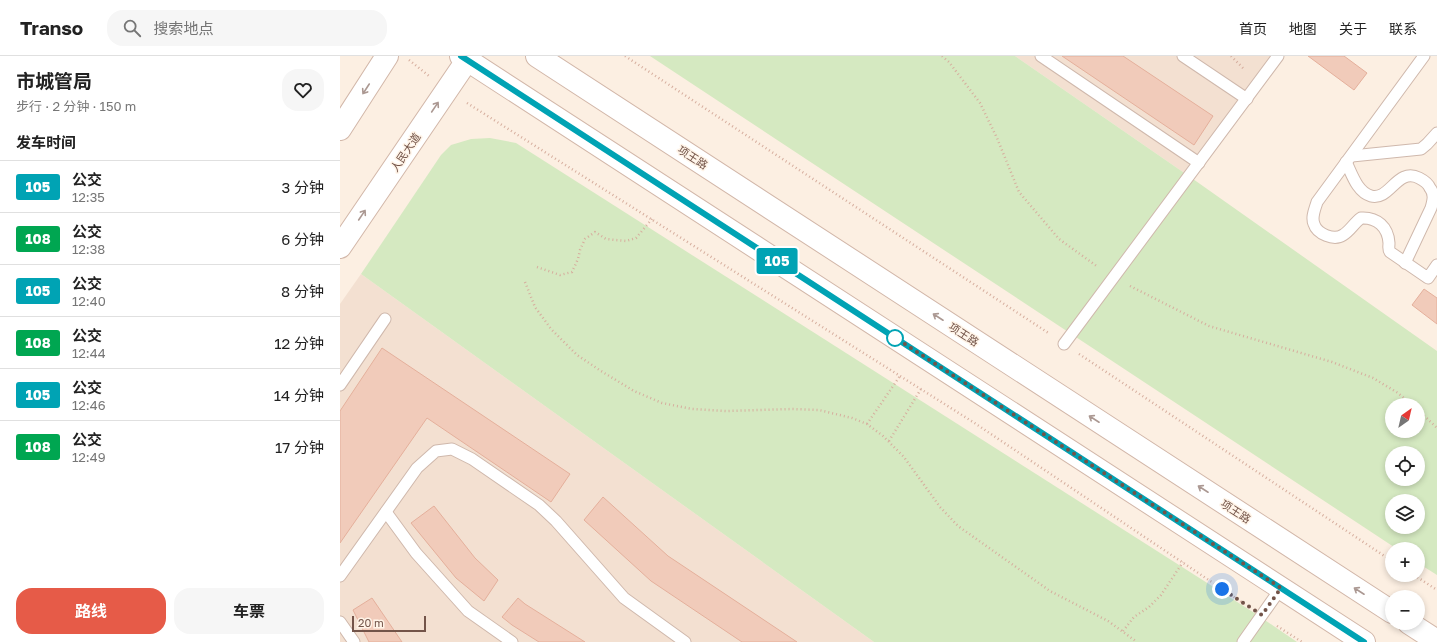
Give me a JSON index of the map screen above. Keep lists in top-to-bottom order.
{
  "streets": {
    "main road": ["人民大道", "项王路"]
  },
  "lines": ["bus line 105"],
  "scale_bar": "20 m",
  "north": "top right",
  "page": {
    "header": "Transo",
    "search": "搜索地点",
    "nav": [
      "首页",
      "地图",
      "关于",
      "联系"
    ],
    "heading": [
      ["市城管局", "步行 · 2 分钟 · 150 m"],
      "发车时间"
    ],
    "on_map": "105",
    "list": [
      {
        "mark": "105",
        "name": "公交",
        "note": "12:35",
        "value": "3 分钟"
      },
      {
        "mark": "108",
        "name": "公交",
        "note": "12:38",
        "value": "6 分钟"
      },
      {
        "mark": "105",
        "name": "公交",
        "note": "12:40",
        "value": "8 分钟"
      },
      {
        "mark": "108",
        "name": "公交",
        "note": "12:44",
        "value": "12 分钟"
      },
      {
        "mark": "105",
        "name": "公交",
        "note": "12:46",
        "value": "14 分钟"
      },
      {
        "mark": "108",
        "name": "公交",
        "note": "12:49",
        "value": "17 分钟"
      }
    ],
    "map_buttons": ["+", "−"],
    "buttons": ["路线", "车票"],
    "scale": "20 m"
  }
}
